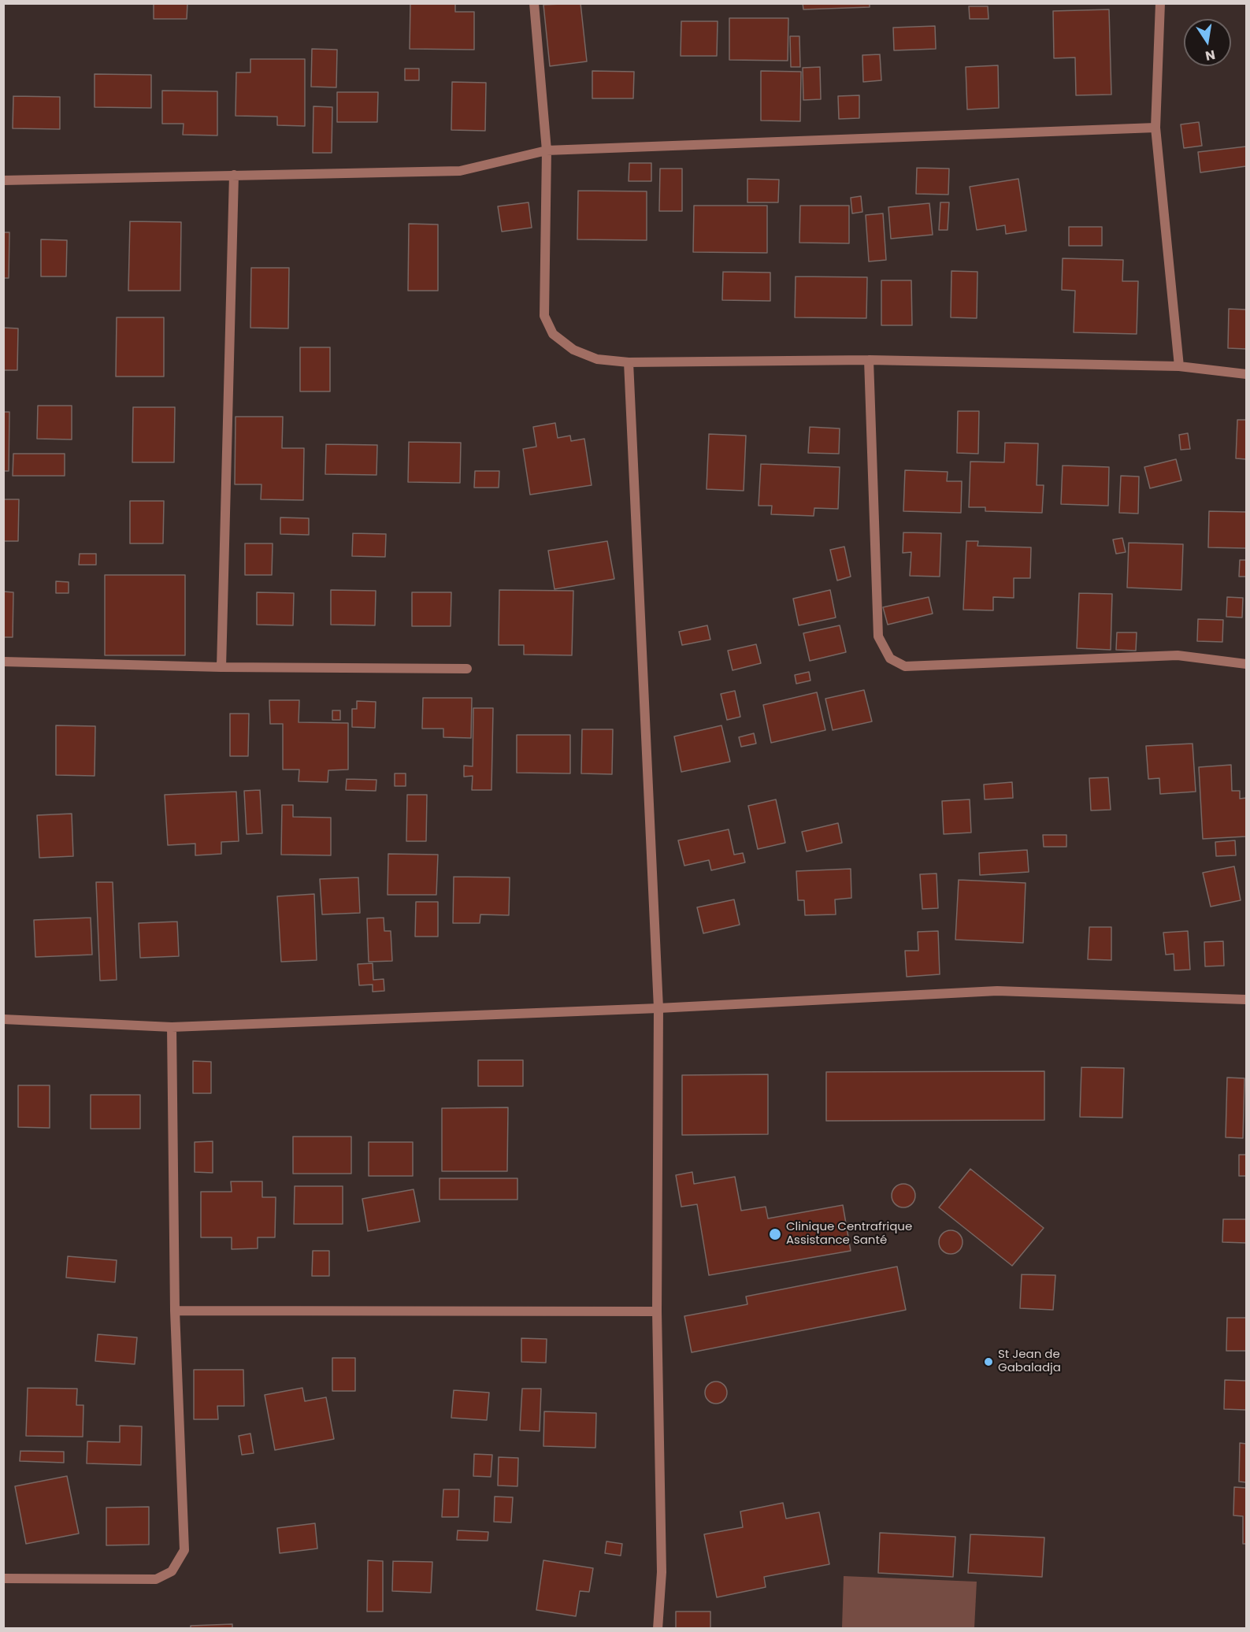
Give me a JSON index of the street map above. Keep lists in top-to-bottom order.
{
  "places": ["Clinique Centrafrique Assistance Santé", "St Jean de Gabaladja"],
  "north": "bottom"
}
